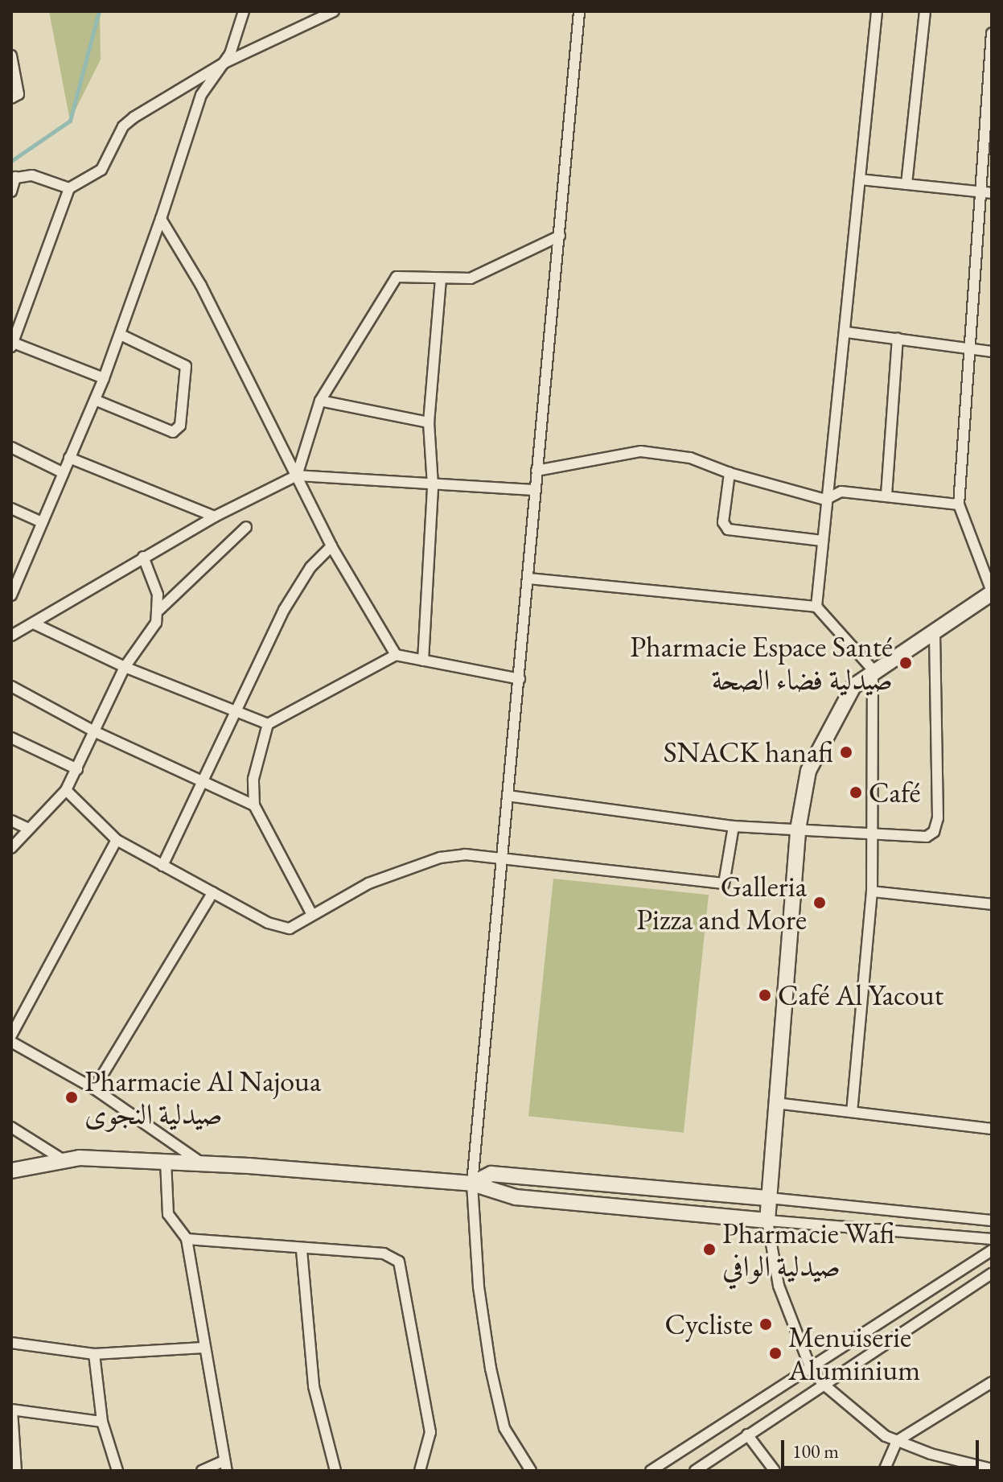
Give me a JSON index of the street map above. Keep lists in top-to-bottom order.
{
  "places": [
    "Pharmacie Espace Santé صيدلية فضاء الصحة",
    "SNACK hanafi",
    "Café",
    "Galleria Pizza and More",
    "Café Al Yacout",
    "Pharmacie Al Najoua صيدلية النجوى",
    "Pharmacie Wafi صيدلية الوافي",
    "Cycliste",
    "Menuiserie Aluminium"
  ],
  "scale_bar": "100 m"
}
